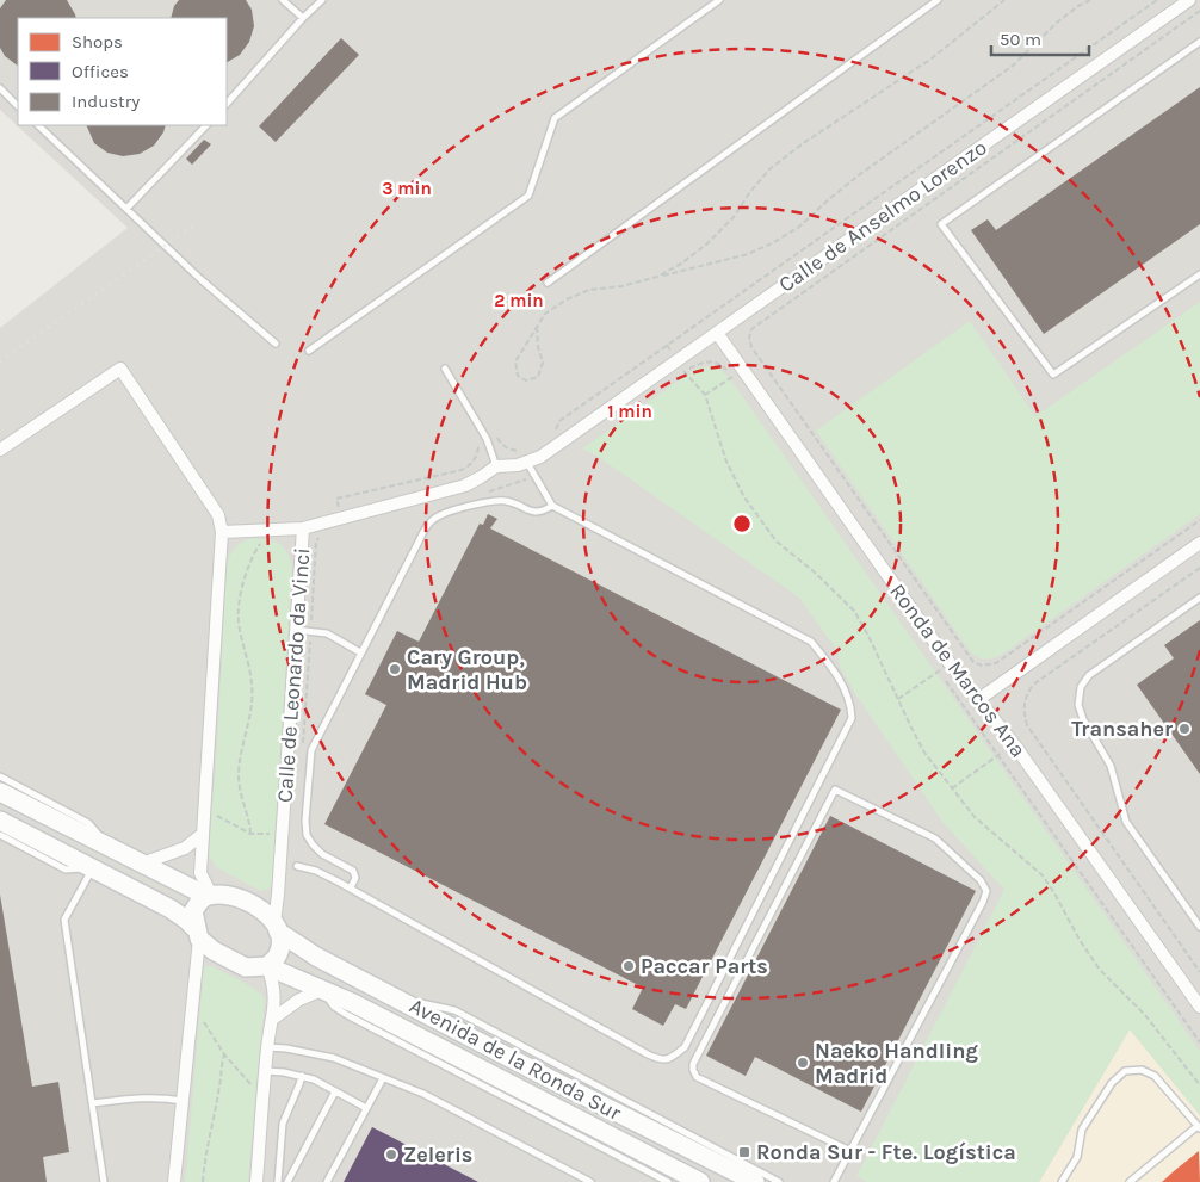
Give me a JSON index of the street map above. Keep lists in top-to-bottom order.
{
  "streets": {
    "main road": ["Avenida de la Ronda Sur"],
    "street": ["Calle de Anselmo Lorenzo", "Ronda de Marcos Ana", "Calle de Leonardo da Vinci"]
  },
  "crossings": [
    ["Calle de Anselmo Lorenzo", "Ronda de Marcos Ana"],
    ["Calle de Leonardo da Vinci", "Avenida de la Ronda Sur"]
  ],
  "places": {
    "other": [
      "Cary Group, Madrid Hub",
      "Transaher",
      "Paccar Parts",
      "Naeko Handling Madrid",
      "Zeleris"
    ],
    "transit": ["Ronda Sur - Fte. Logística"]
  },
  "legend": ["Shops", "Offices", "Industry"],
  "scale_bar": "50 m",
  "rings": ["3 min", "2 min", "1 min"]
}
